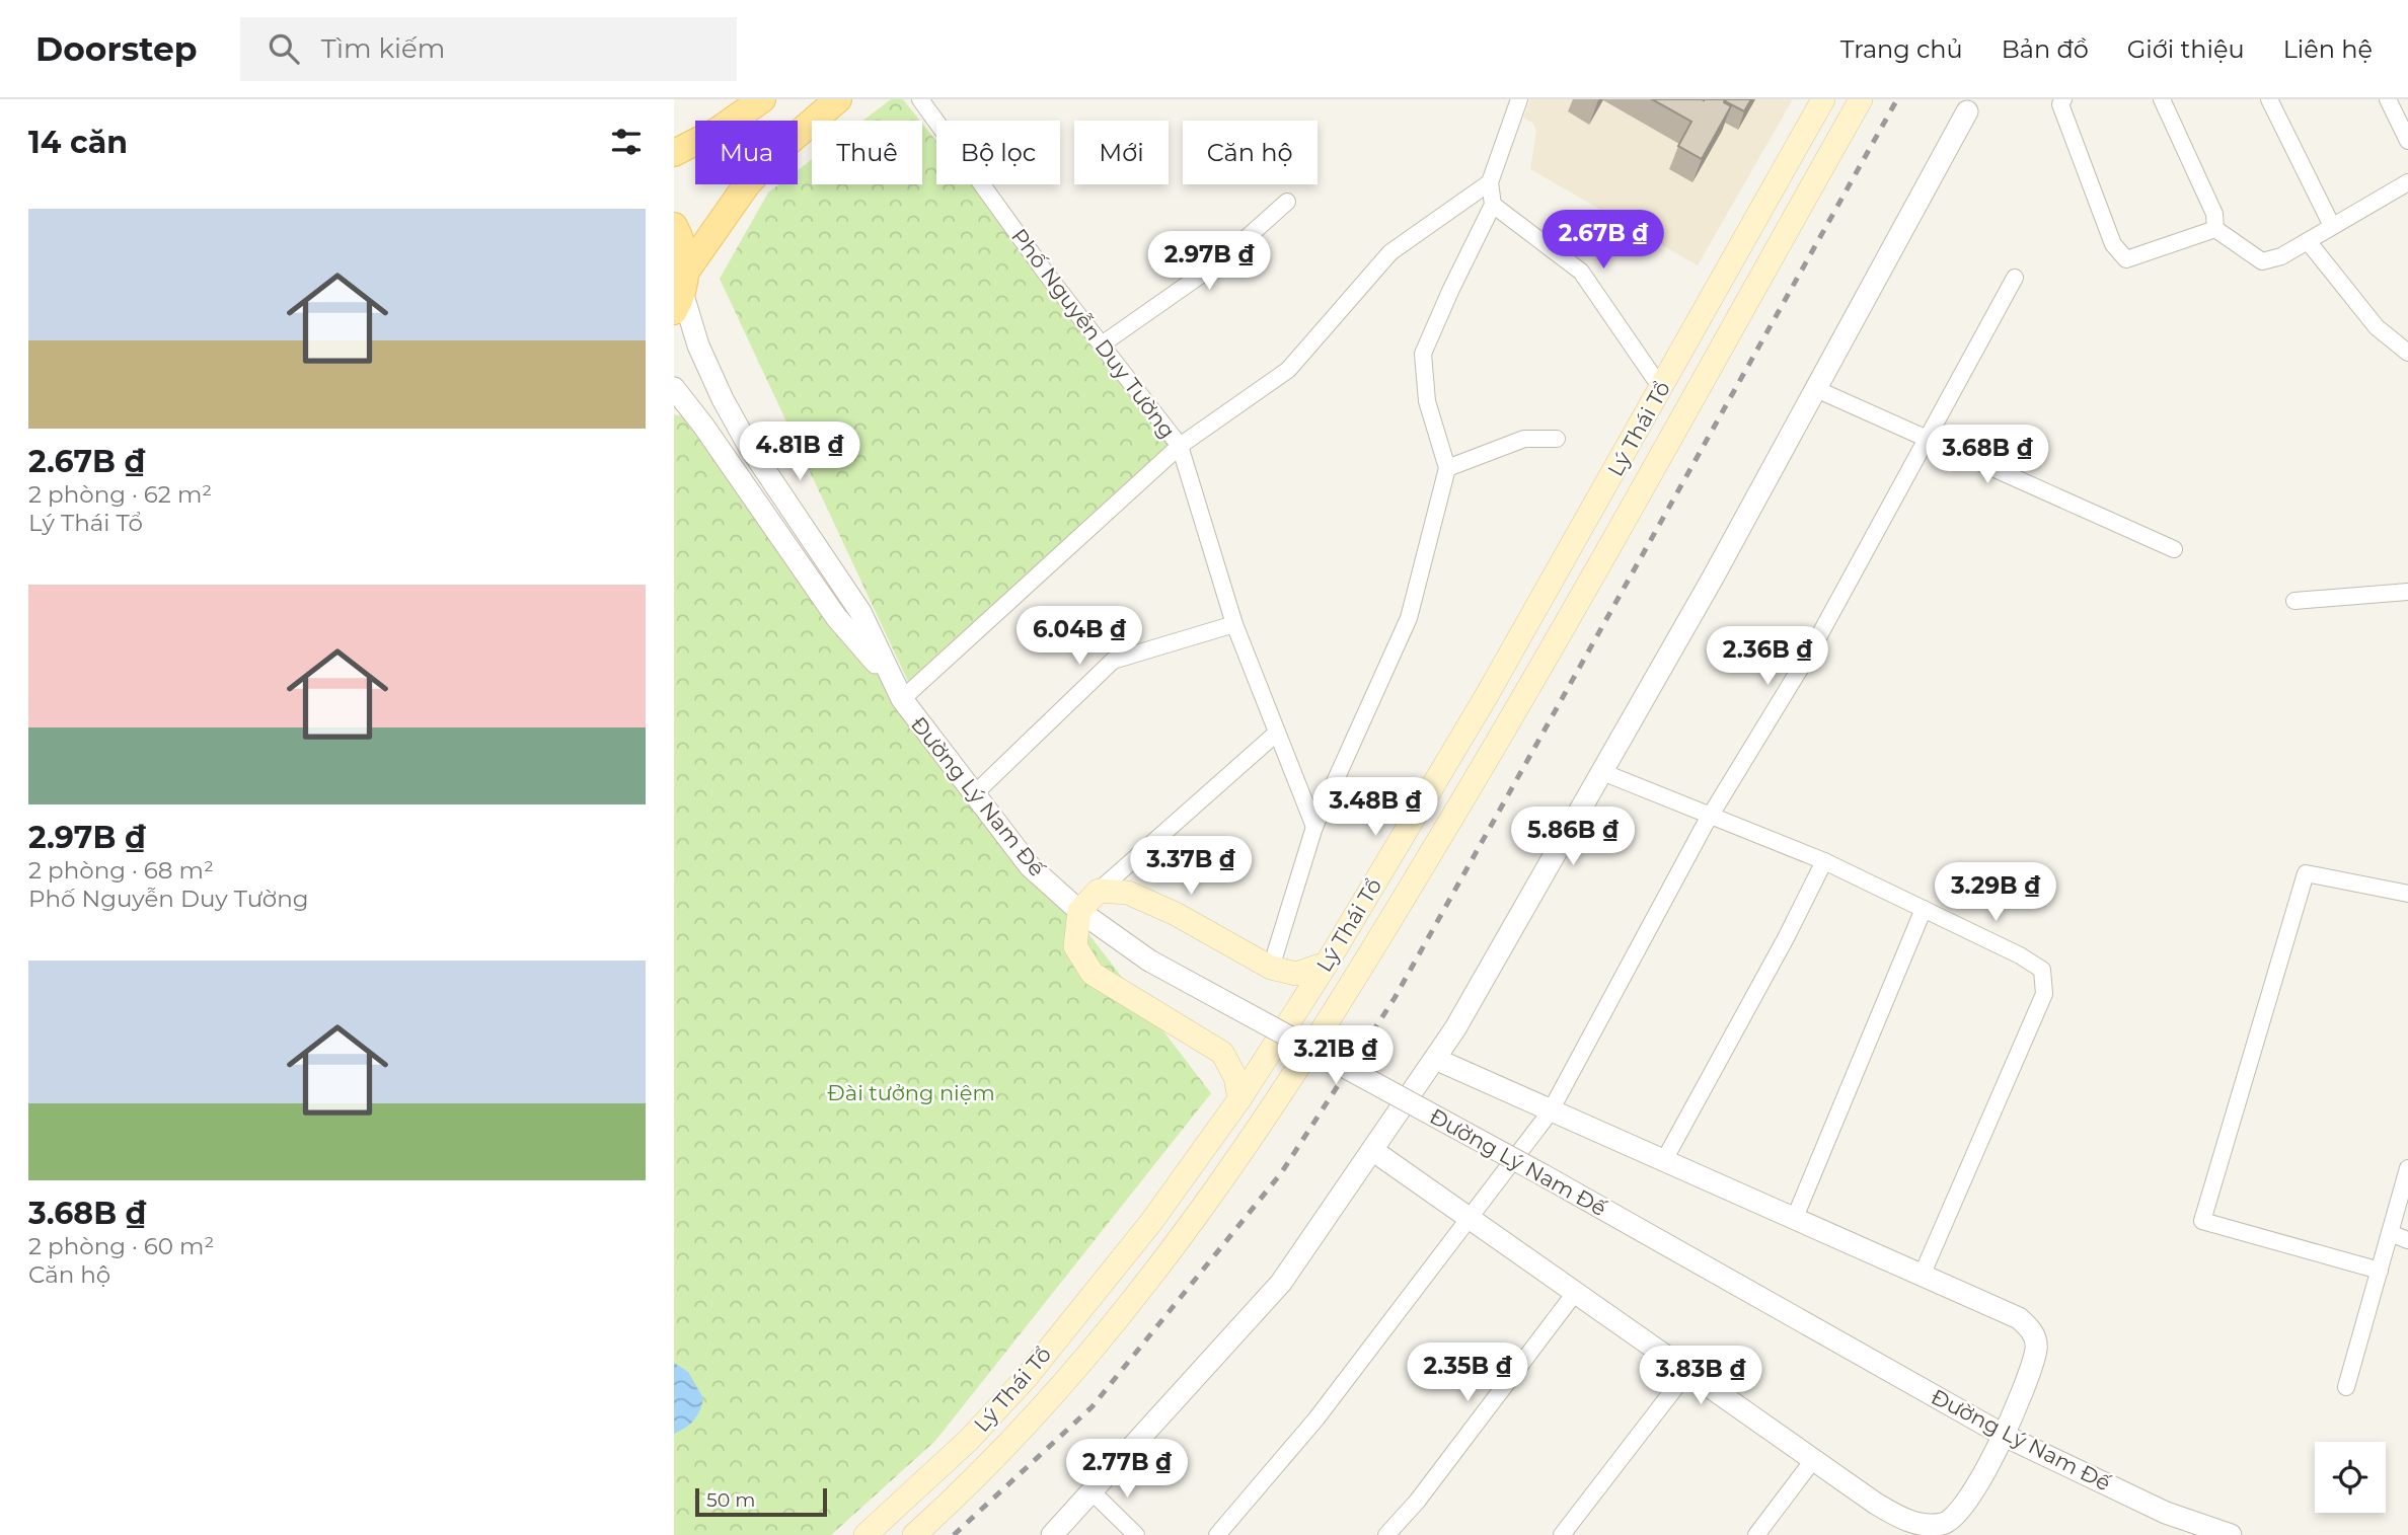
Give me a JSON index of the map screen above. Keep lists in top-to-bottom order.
{
  "streets": {
    "main road": ["Lý Thái Tổ"],
    "street": ["Phố Nguyễn Duy Tường", "Đường Lý Nam Đế"]
  },
  "parks": ["Đài tưởng niệm"],
  "scale_bar": "50 m",
  "page": {
    "header": "Doorstep",
    "search": "Tìm kiếm",
    "nav": [
      "Trang chủ",
      "Bản đồ",
      "Giới thiệu",
      "Liên hệ"
    ],
    "heading": "14 căn",
    "chip": [
      "Mua",
      "Thuê",
      "Bộ lọc",
      "Mới",
      "Căn hộ"
    ],
    "list": [
      {
        "name": "2.67B ₫",
        "note": "2 phòng · 62 m² · Lý Thái Tổ"
      },
      {
        "name": "2.97B ₫",
        "note": "2 phòng · 68 m² · Phố Nguyễn Duy Tường"
      },
      {
        "name": "3.68B ₫",
        "note": "2 phòng · 60 m² · Căn hộ"
      }
    ],
    "price": [
      "2.67B ₫",
      "2.97B ₫",
      "4.81B ₫",
      "3.68B ₫",
      "6.04B ₫",
      "2.36B ₫",
      "3.48B ₫",
      "5.86B ₫",
      "3.37B ₫",
      "3.29B ₫",
      "3.21B ₫",
      "2.35B ₫",
      "3.83B ₫",
      "2.77B ₫"
    ],
    "scale": "50 m"
  }
}
